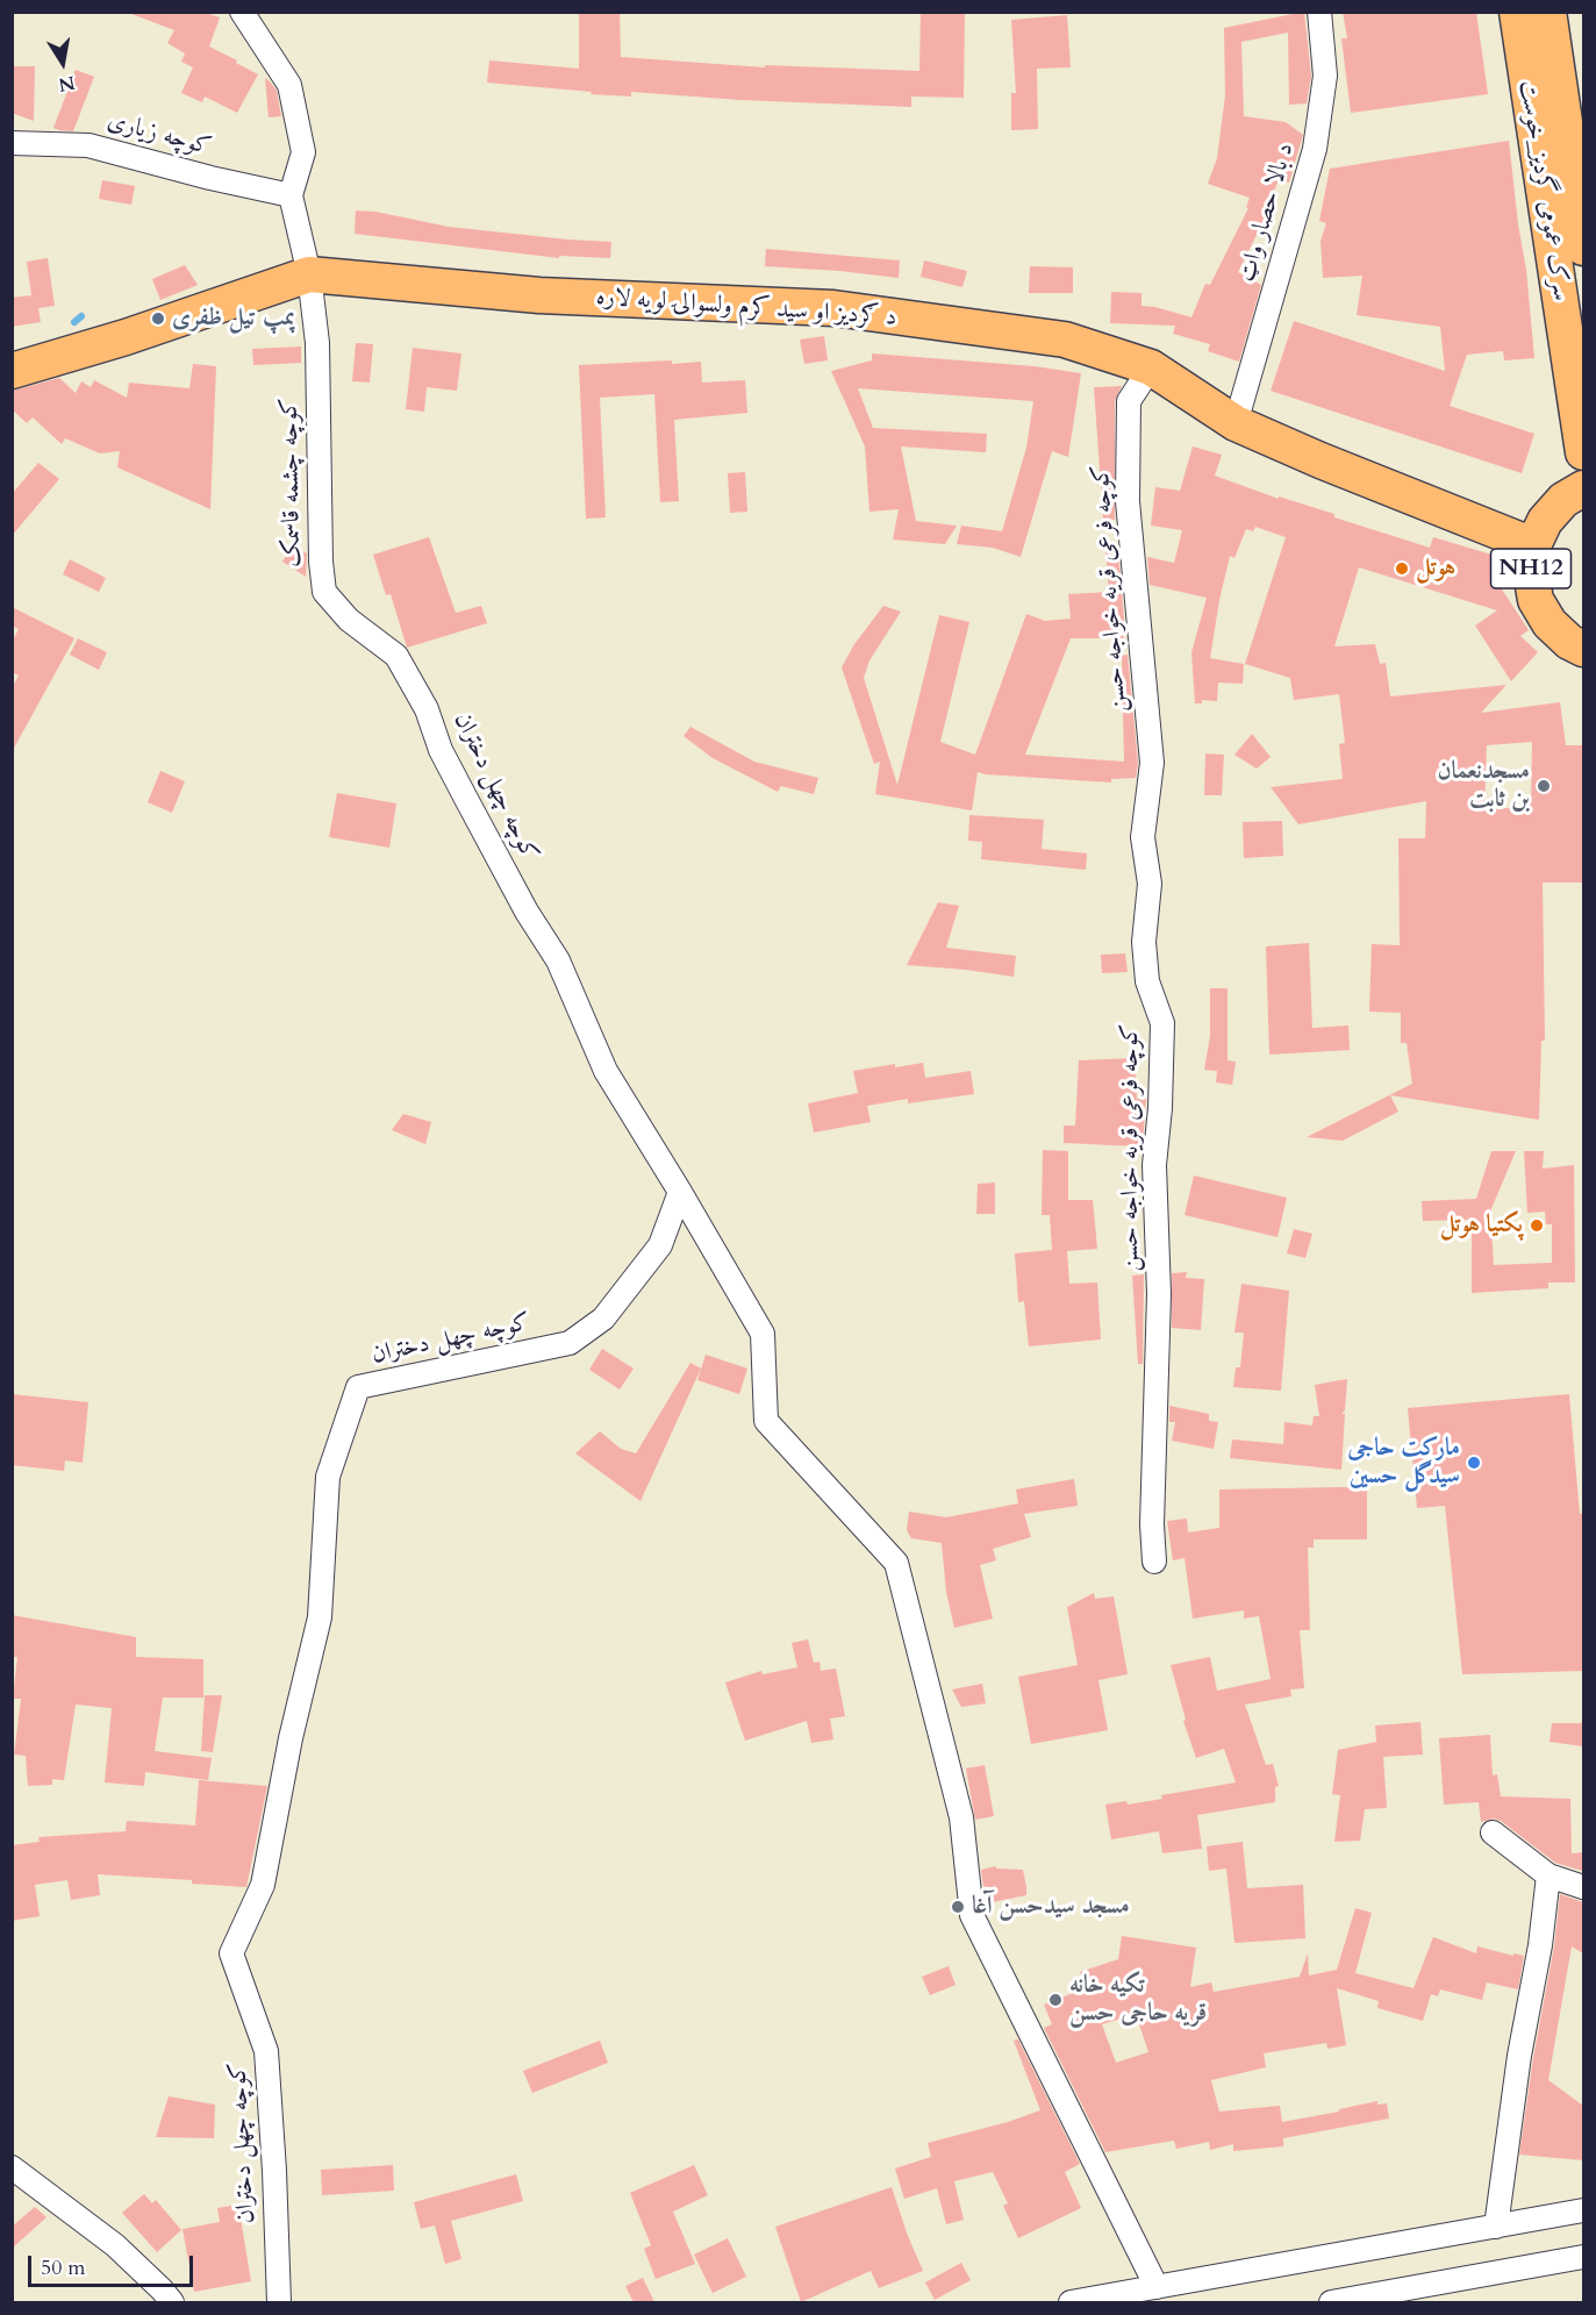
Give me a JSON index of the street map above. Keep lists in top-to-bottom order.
{
  "streets": {
    "highway": ["سرک عمومی گردیز_خوست", "د ګردیز او سید کرم ولسوالۍ لویه لاره", "NH12"],
    "street": [
      "کوچه زیاری",
      "د بالا حصار واټ",
      "کوچه چشمه قاسمک",
      "کوچه فرعی قریه خواجه حسن",
      "کوچه چهل دختران"
    ]
  },
  "crossings": [
    ["کوچه زیاری", "کوچه چشمه قاسمک"],
    ["د بالا حصار واټ", "د ګردیز او سید کرم ولسوالۍ لویه لاره"],
    ["د ګردیز او سید کرم ولسوالۍ لویه لاره", "کوچه چشمه قاسمک"],
    ["د ګردیز او سید کرم ولسوالۍ لویه لاره", "NH12"],
    ["د ګردیز او سید کرم ولسوالۍ لویه لاره", "کوچه فرعی قریه خواجه حسن"],
    ["کوچه چشمه قاسمک", "کوچه چهل دختران"]
  ],
  "places": [
    "پمپ تیل ظفری",
    "هوتل",
    "مسجدنعمان بن ثابت",
    "پکتیا هوتل",
    "مارکت حاجی سیدگل حسین",
    "مسجد سیدحسن آغا",
    "تکیه خانه قریه حاجی حسن"
  ],
  "scale_bar": "50 m",
  "north": "bottom"
}
